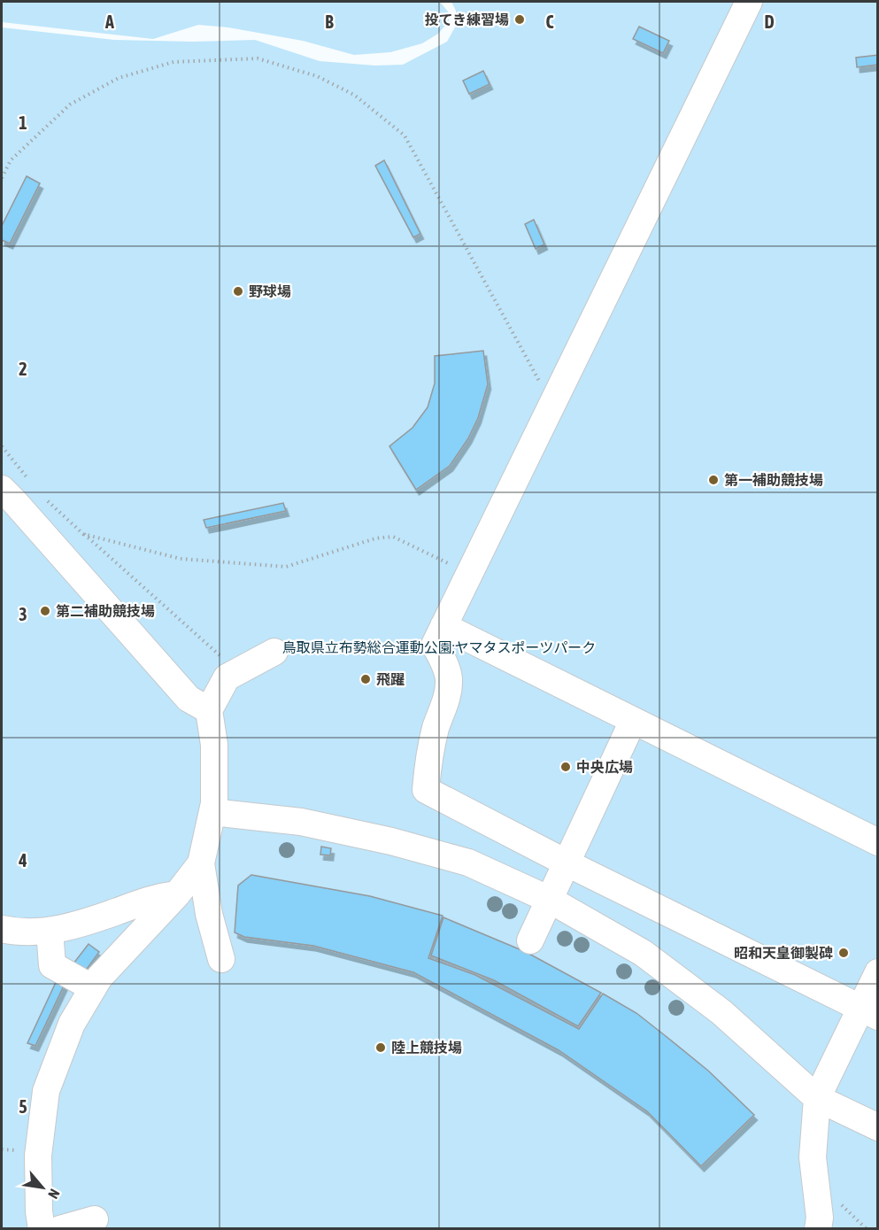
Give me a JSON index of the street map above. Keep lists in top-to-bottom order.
{
  "parks": ["鳥取県立布勢総合運動公園;ヤマタスポーツパーク"],
  "places": [
    "投てき練習場",
    "野球場",
    "第一補助競技場",
    "第二補助競技場",
    "飛躍",
    "中央広場",
    "昭和天皇御製碑",
    "陸上競技場"
  ],
  "north": "bottom right",
  "grid": {
    "columns": [
      "A",
      "B",
      "C",
      "D"
    ],
    "rows": [
      "1",
      "2",
      "3",
      "4",
      "5"
    ]
  }
}
